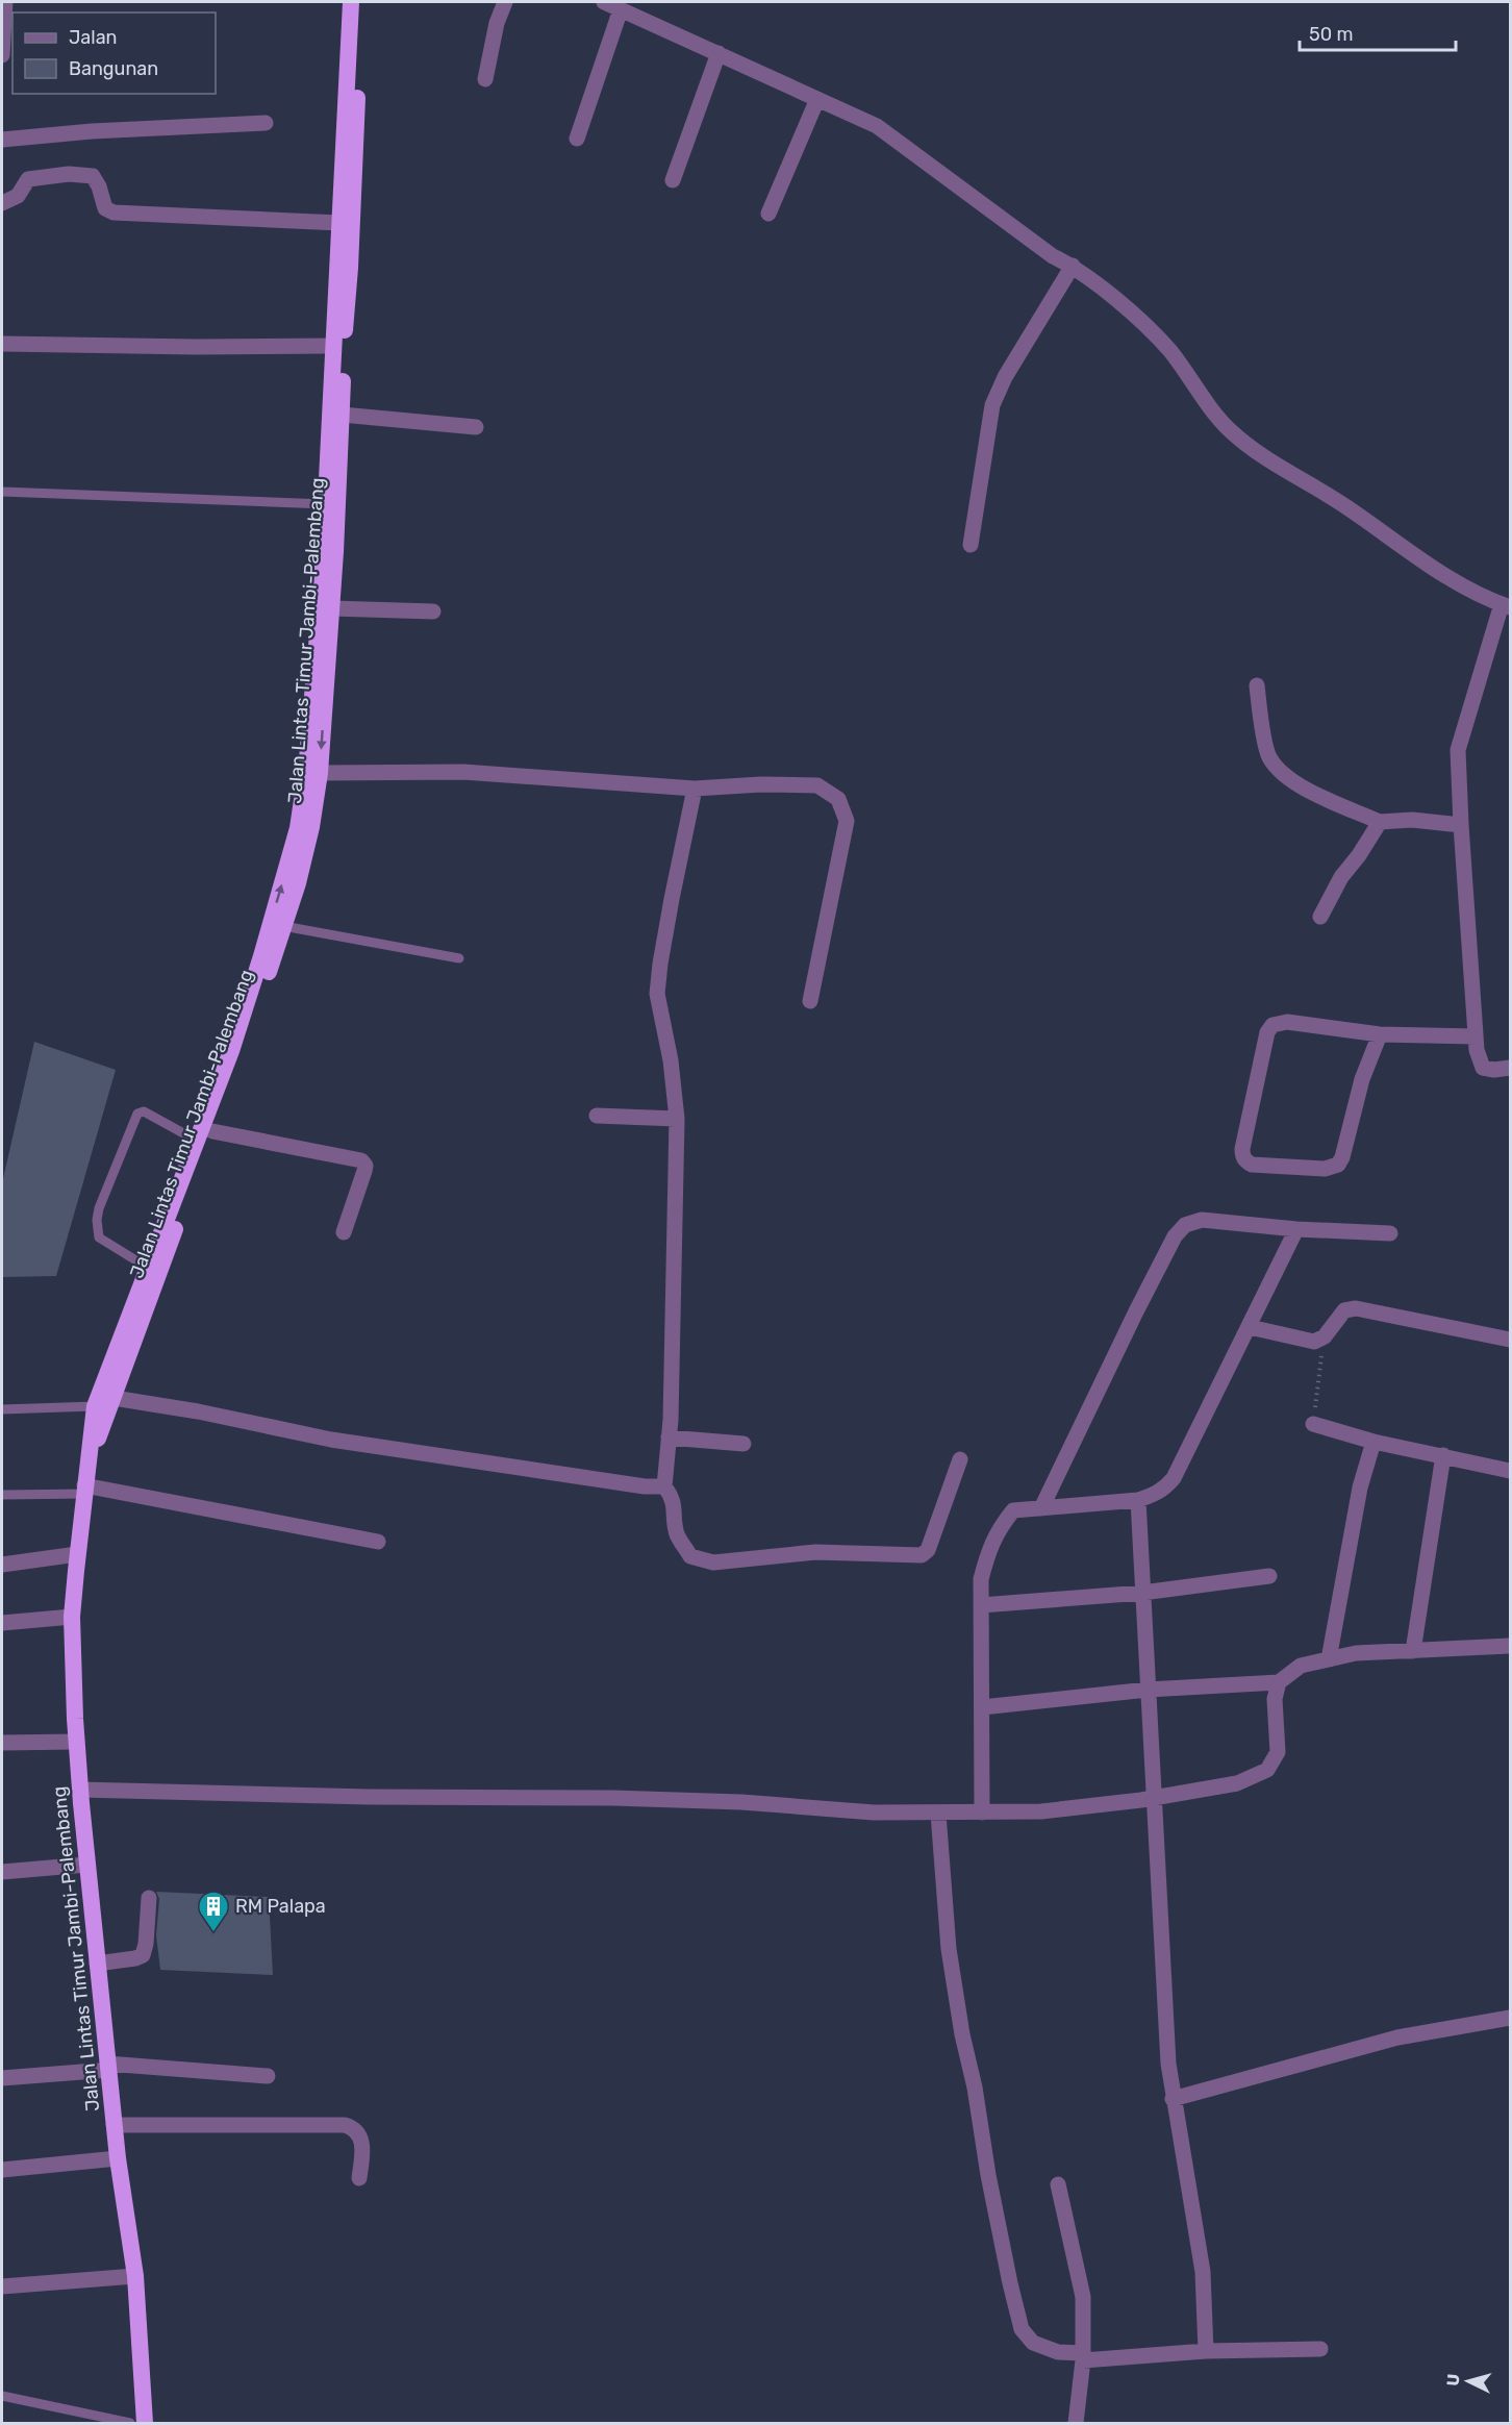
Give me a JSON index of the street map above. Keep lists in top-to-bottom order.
{
  "streets": {
    "highway": ["Jalan Lintas Timur Jambi-Palembang"]
  },
  "places": {
    "building": ["RM Palapa"]
  },
  "legend": ["Jalan", "Bangunan"],
  "scale_bar": "50 m",
  "north": "left"
}
